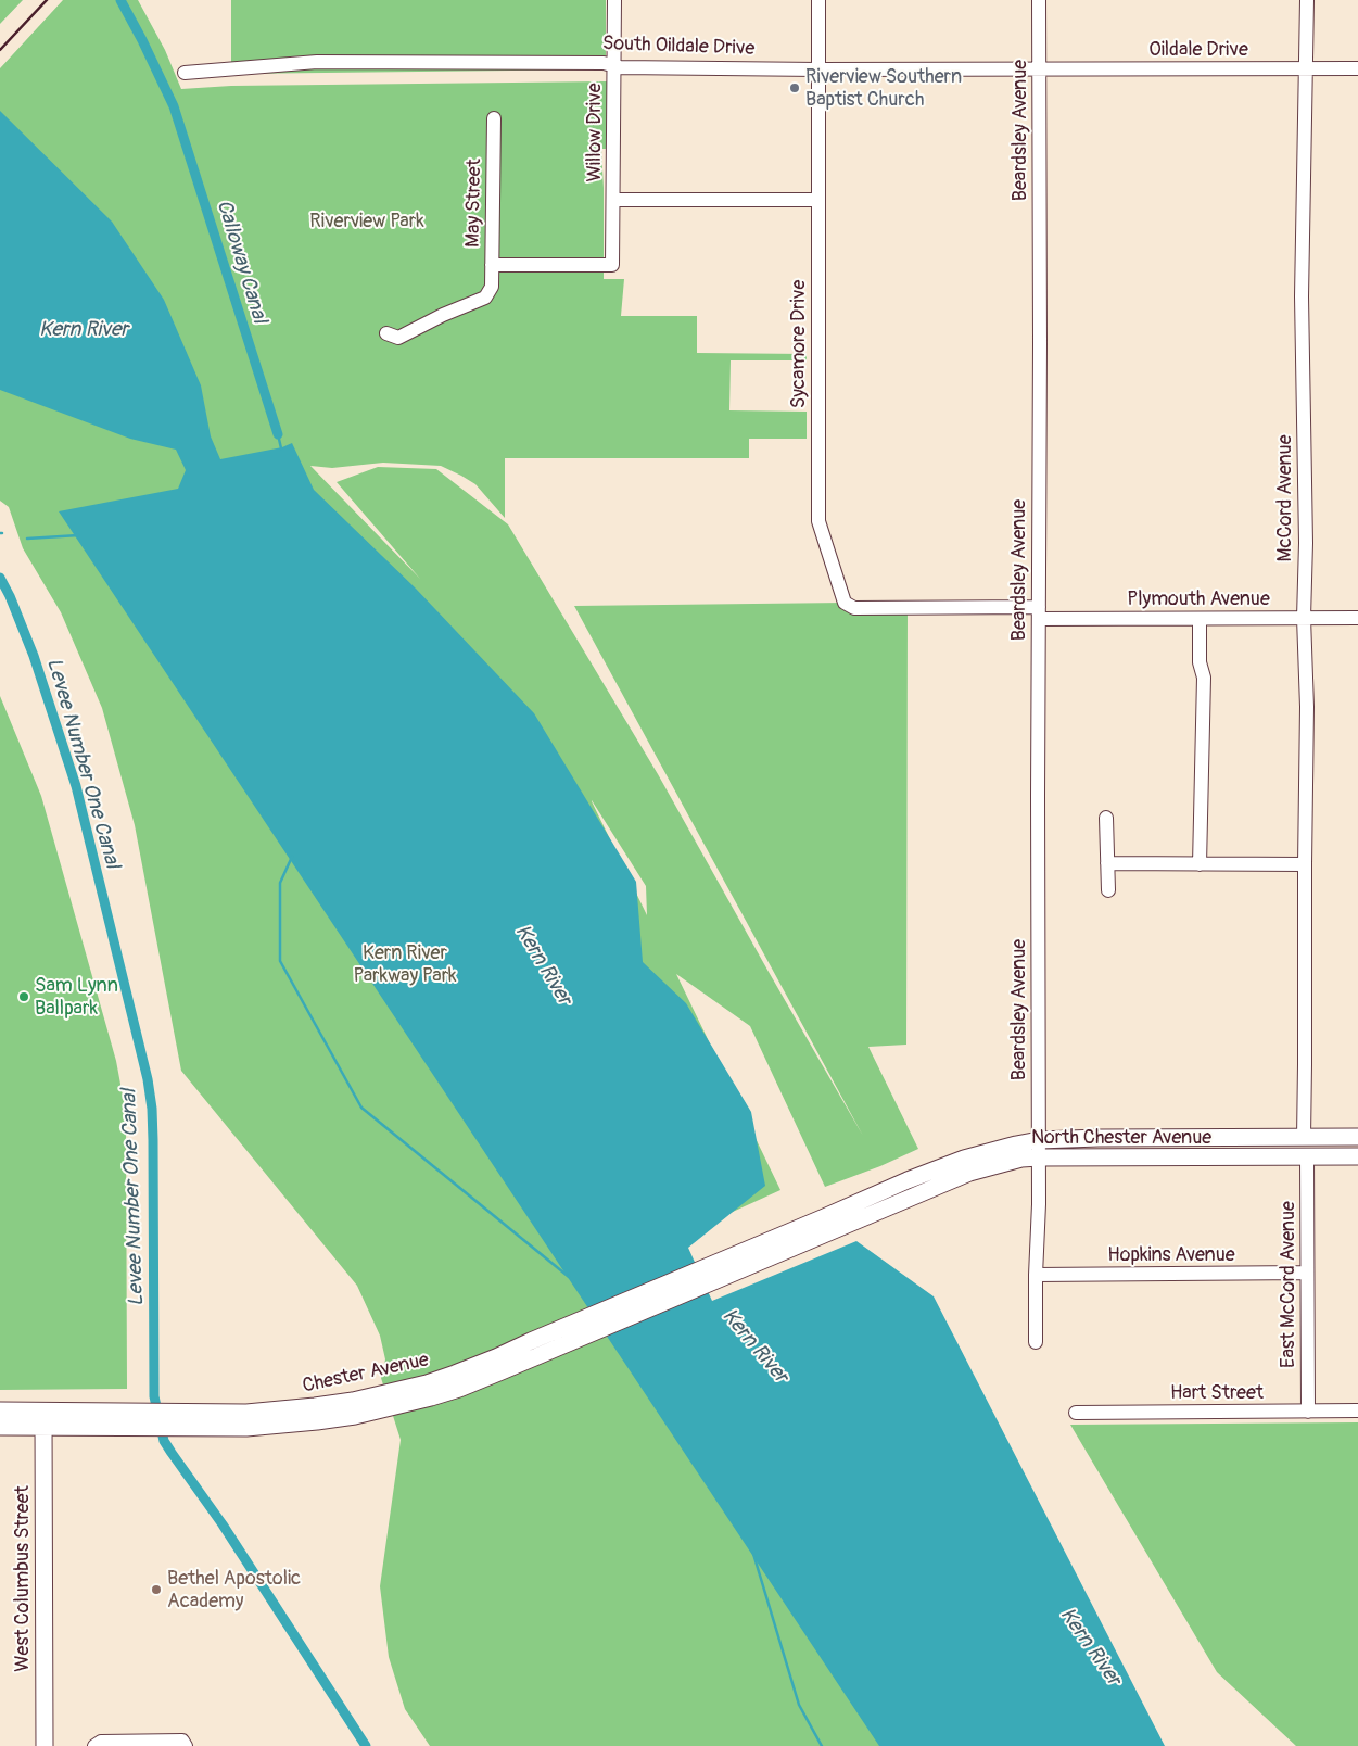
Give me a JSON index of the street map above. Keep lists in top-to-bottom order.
{
  "streets": {
    "main road": ["North Chester Avenue", "Chester Avenue", "West Columbus Street"],
    "street": [
      "South Oildale Drive",
      "Oildale Drive",
      "Beardsley Avenue",
      "Willow Drive",
      "May Street",
      "Sycamore Drive",
      "McCord Avenue",
      "Plymouth Avenue",
      "Hopkins Avenue",
      "East McCord Avenue",
      "Hart Street"
    ]
  },
  "crossings": [
    ["South Oildale Drive", "Oildale Drive"],
    ["South Oildale Drive", "Beardsley Avenue"],
    ["South Oildale Drive", "Willow Drive"],
    ["South Oildale Drive", "Sycamore Drive"],
    ["Oildale Drive", "Beardsley Avenue"],
    ["Oildale Drive", "McCord Avenue"],
    ["Beardsley Avenue", "Plymouth Avenue"],
    ["Beardsley Avenue", "North Chester Avenue"],
    ["Beardsley Avenue", "Hopkins Avenue"],
    ["Willow Drive", "May Street"],
    ["Sycamore Drive", "Plymouth Avenue"],
    ["McCord Avenue", "Plymouth Avenue"],
    ["McCord Avenue", "North Chester Avenue"],
    ["North Chester Avenue", "East McCord Avenue"],
    ["North Chester Avenue", "Chester Avenue"],
    ["Hopkins Avenue", "East McCord Avenue"],
    ["East McCord Avenue", "Hart Street"],
    ["Chester Avenue", "West Columbus Street"]
  ],
  "water": ["Calloway Canal", "Kern River", "Levee Number One Canal"],
  "parks": ["Riverview Park", "Kern River Parkway Park"],
  "places": ["Riverview Southern Baptist Church", "Sam Lynn Ballpark", "Bethel Apostolic Academy"]
}
